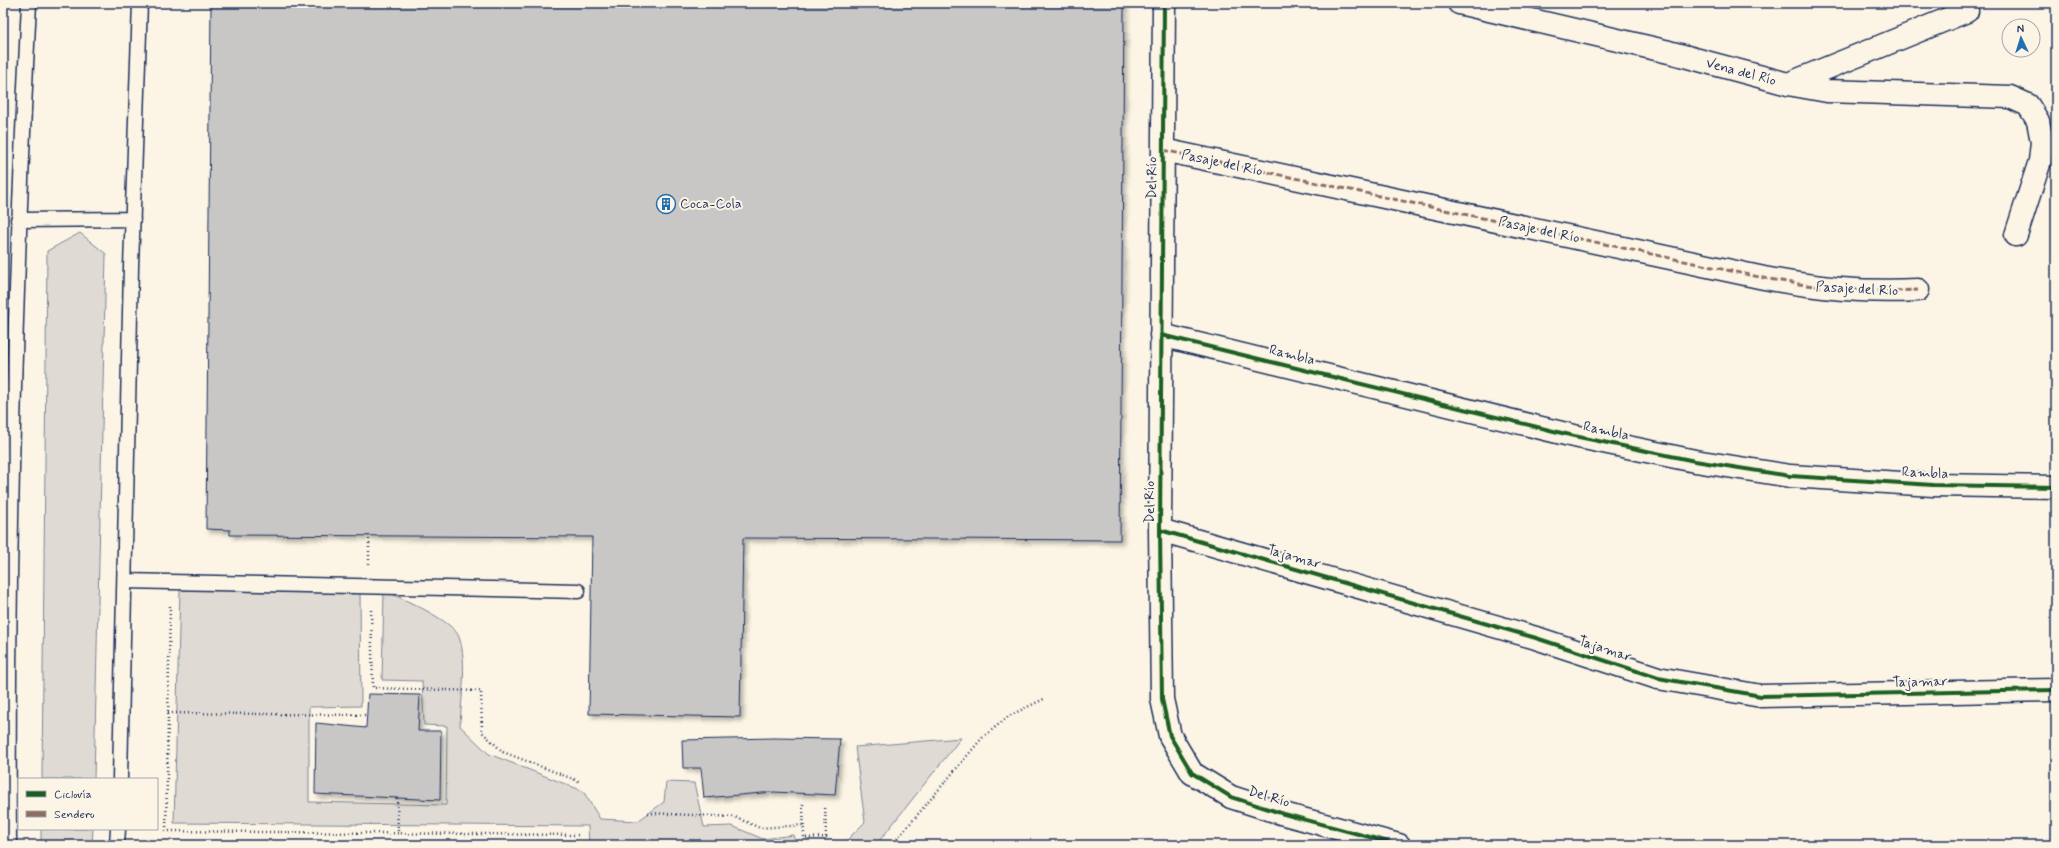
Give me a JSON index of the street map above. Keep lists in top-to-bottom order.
{
  "streets": {
    "street": [
      "Vena del Río",
      "Pasaje del Río",
      "Del Río",
      "Rambla",
      "Tajamar"
    ]
  },
  "crossings": [
    ["Pasaje del Río", "Del Río"],
    ["Del Río", "Rambla"],
    ["Del Río", "Tajamar"]
  ],
  "places": {
    "building": ["Coca-Cola"]
  },
  "legend": ["Ciclovía", "Sendero"],
  "north": "top"
}
